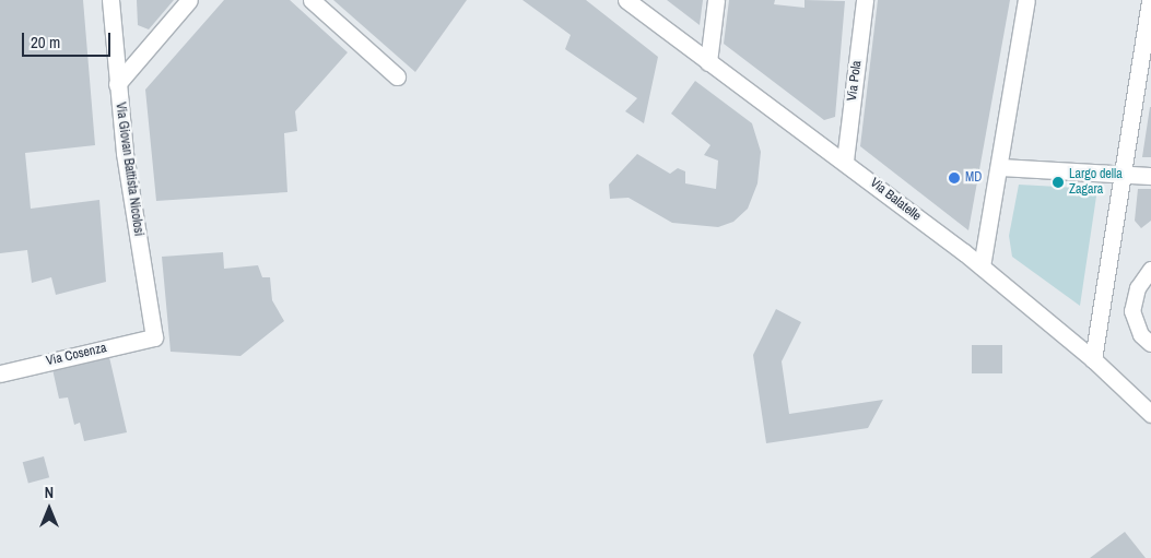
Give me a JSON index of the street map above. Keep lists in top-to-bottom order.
{
  "streets": {
    "street": [
      "Via Pola",
      "Via Giovan Battista Nicolosi",
      "Via Balatelle",
      "Via Cosenza"
    ]
  },
  "crossings": [
    ["Via Pola", "Via Balatelle"],
    ["Via Giovan Battista Nicolosi", "Via Cosenza"]
  ],
  "places": ["MD", "Largo della Zagara"],
  "scale_bar": "20 m",
  "north": "top"
}
